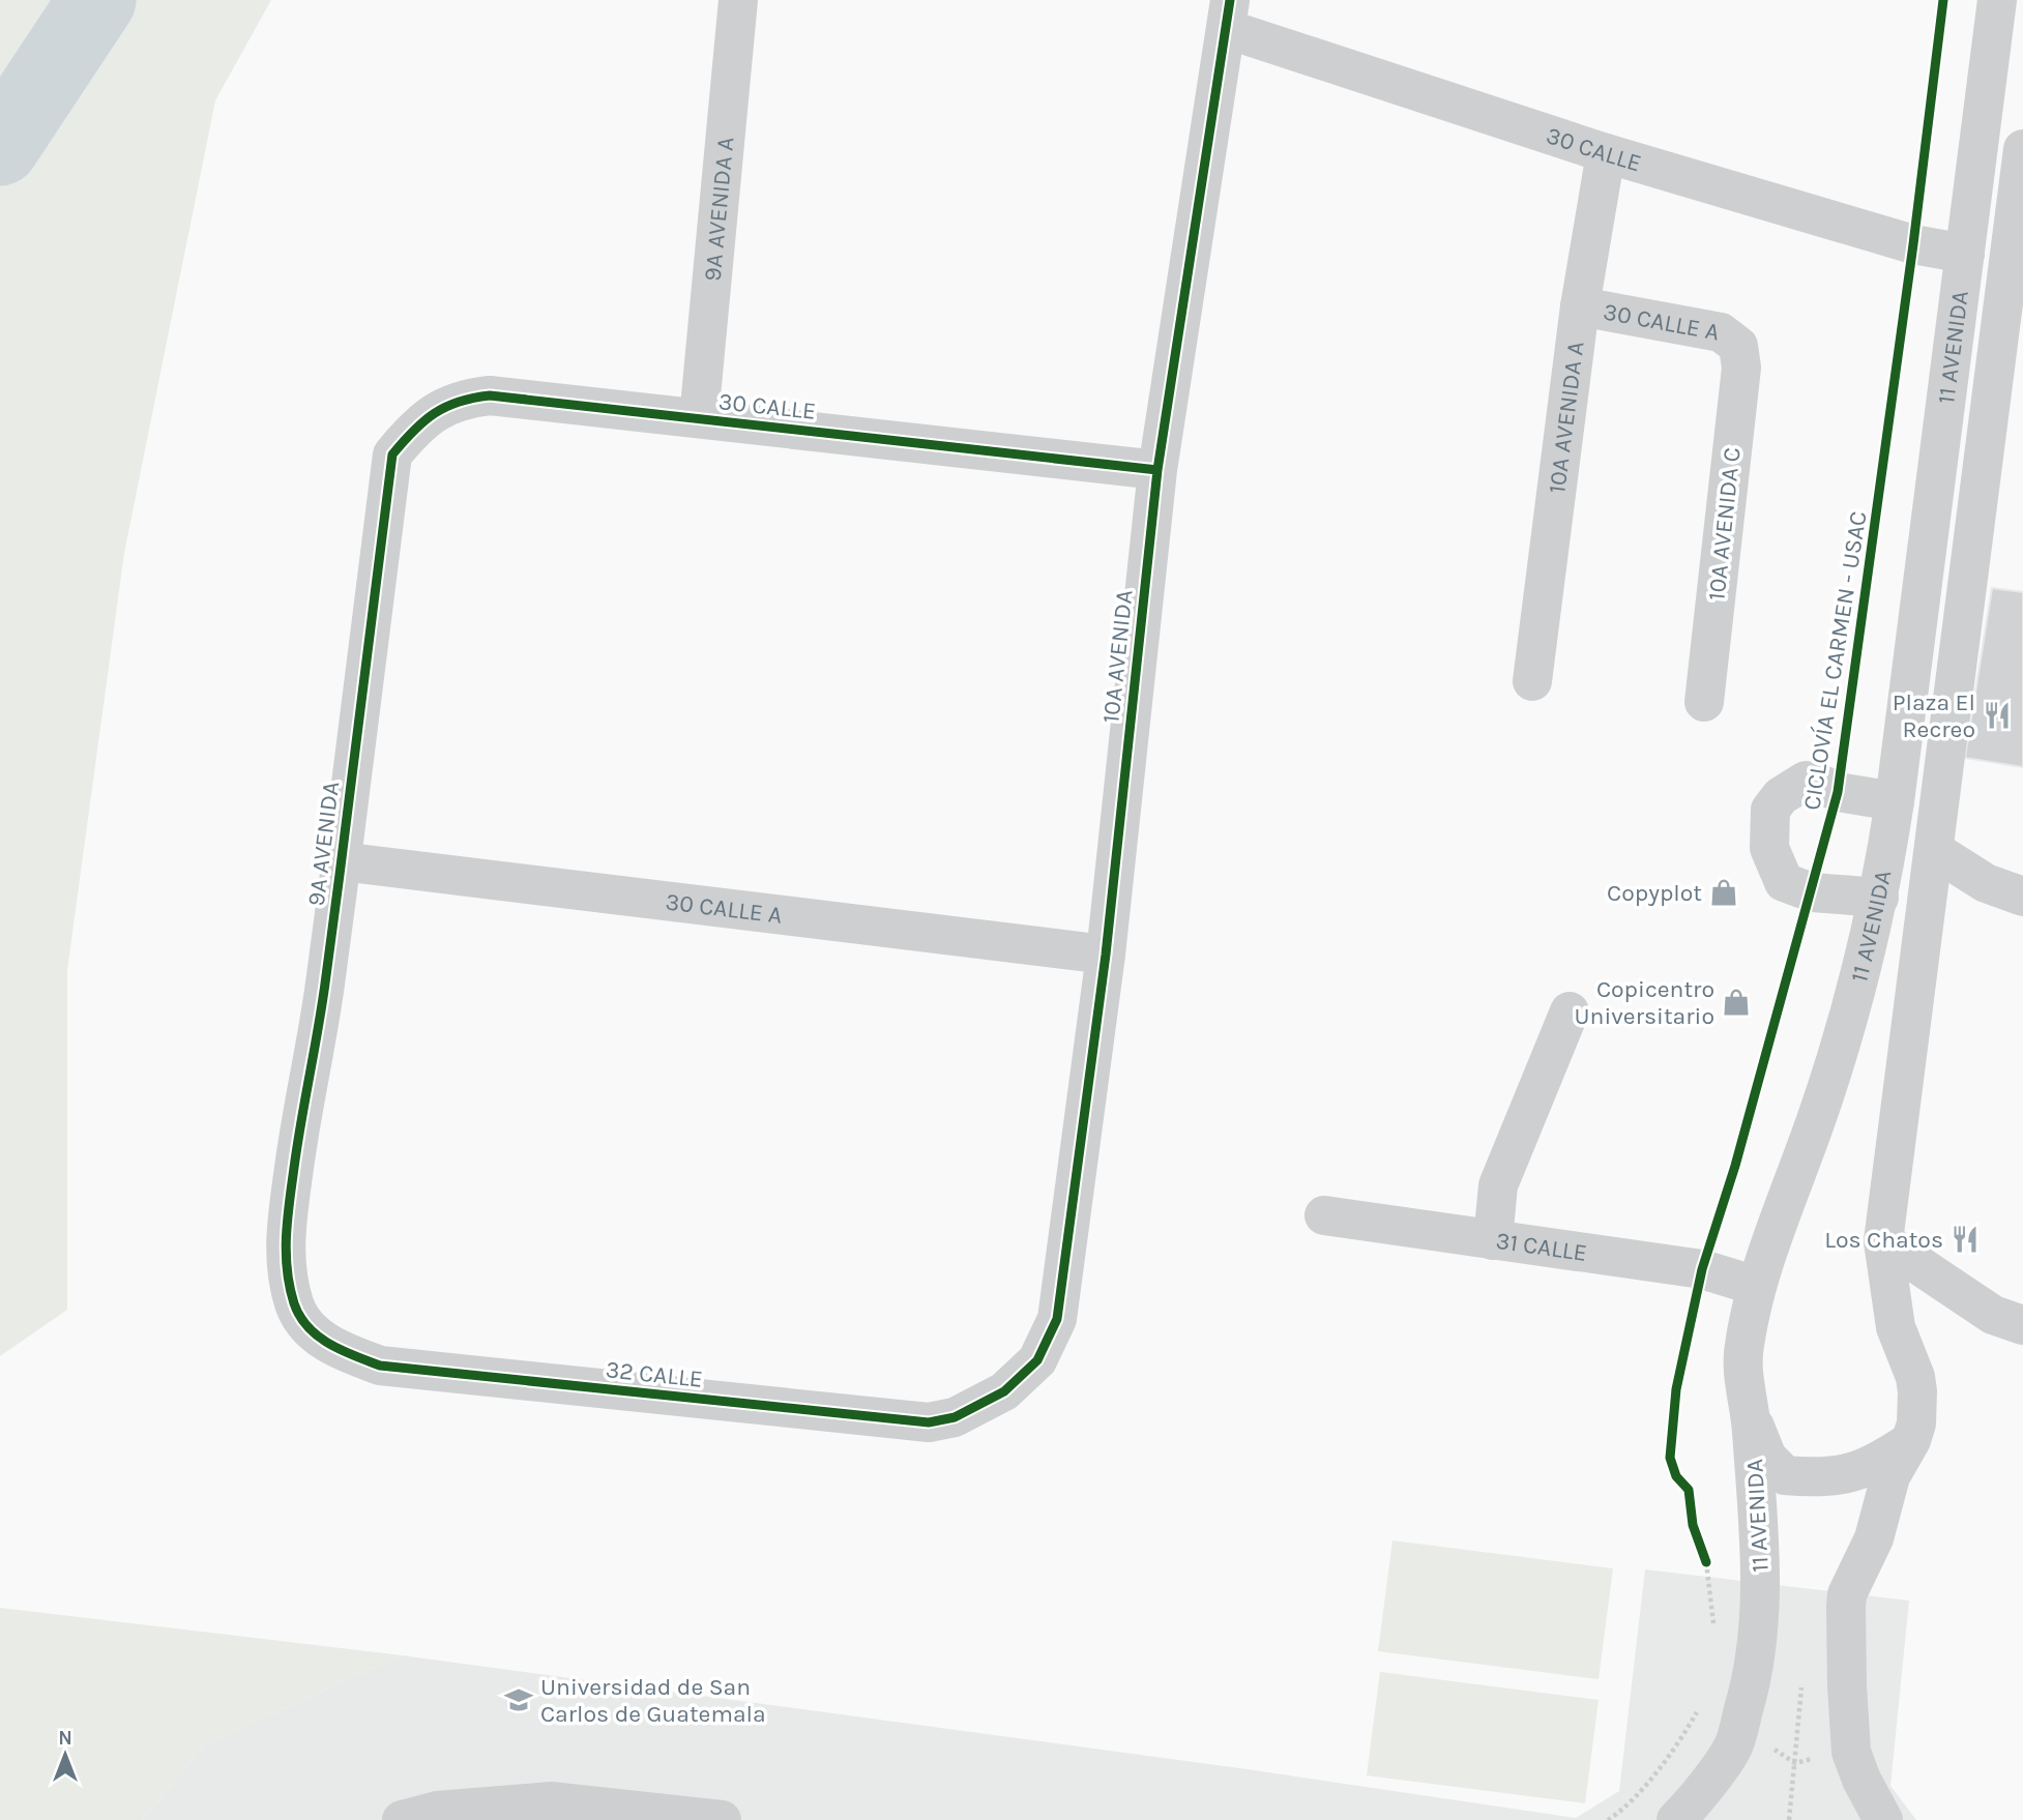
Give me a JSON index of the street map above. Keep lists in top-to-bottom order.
{
  "streets": {
    "street": [
      "30 CALLE",
      "9A AVENIDA A",
      "30 CALLE A",
      "11 AVENIDA",
      "10A AVENIDA A",
      "10A AVENIDA C",
      "10A AVENIDA",
      "9A AVENIDA",
      "31 CALLE",
      "32 CALLE"
    ],
    "cycle path": ["CICLOVÍA EL CARMEN - USAC"]
  },
  "crossings": [
    ["30 CALLE", "9A AVENIDA A"],
    ["30 CALLE", "11 AVENIDA"],
    ["30 CALLE", "10A AVENIDA A"],
    ["30 CALLE", "10A AVENIDA"],
    ["30 CALLE", "9A AVENIDA"],
    ["30 CALLE A", "10A AVENIDA A"],
    ["30 CALLE A", "10A AVENIDA C"],
    ["30 CALLE A", "10A AVENIDA"],
    ["30 CALLE A", "9A AVENIDA"],
    ["11 AVENIDA", "31 CALLE"],
    ["10A AVENIDA", "32 CALLE"],
    ["9A AVENIDA", "32 CALLE"]
  ],
  "places": {
    "restaurant": ["Plaza El Recreo", "Los Chatos"],
    "shop": ["Copyplot", "Copicentro Universitario"],
    "school or university": ["Universidad de San Carlos de Guatemala"]
  },
  "north": "top"
}
